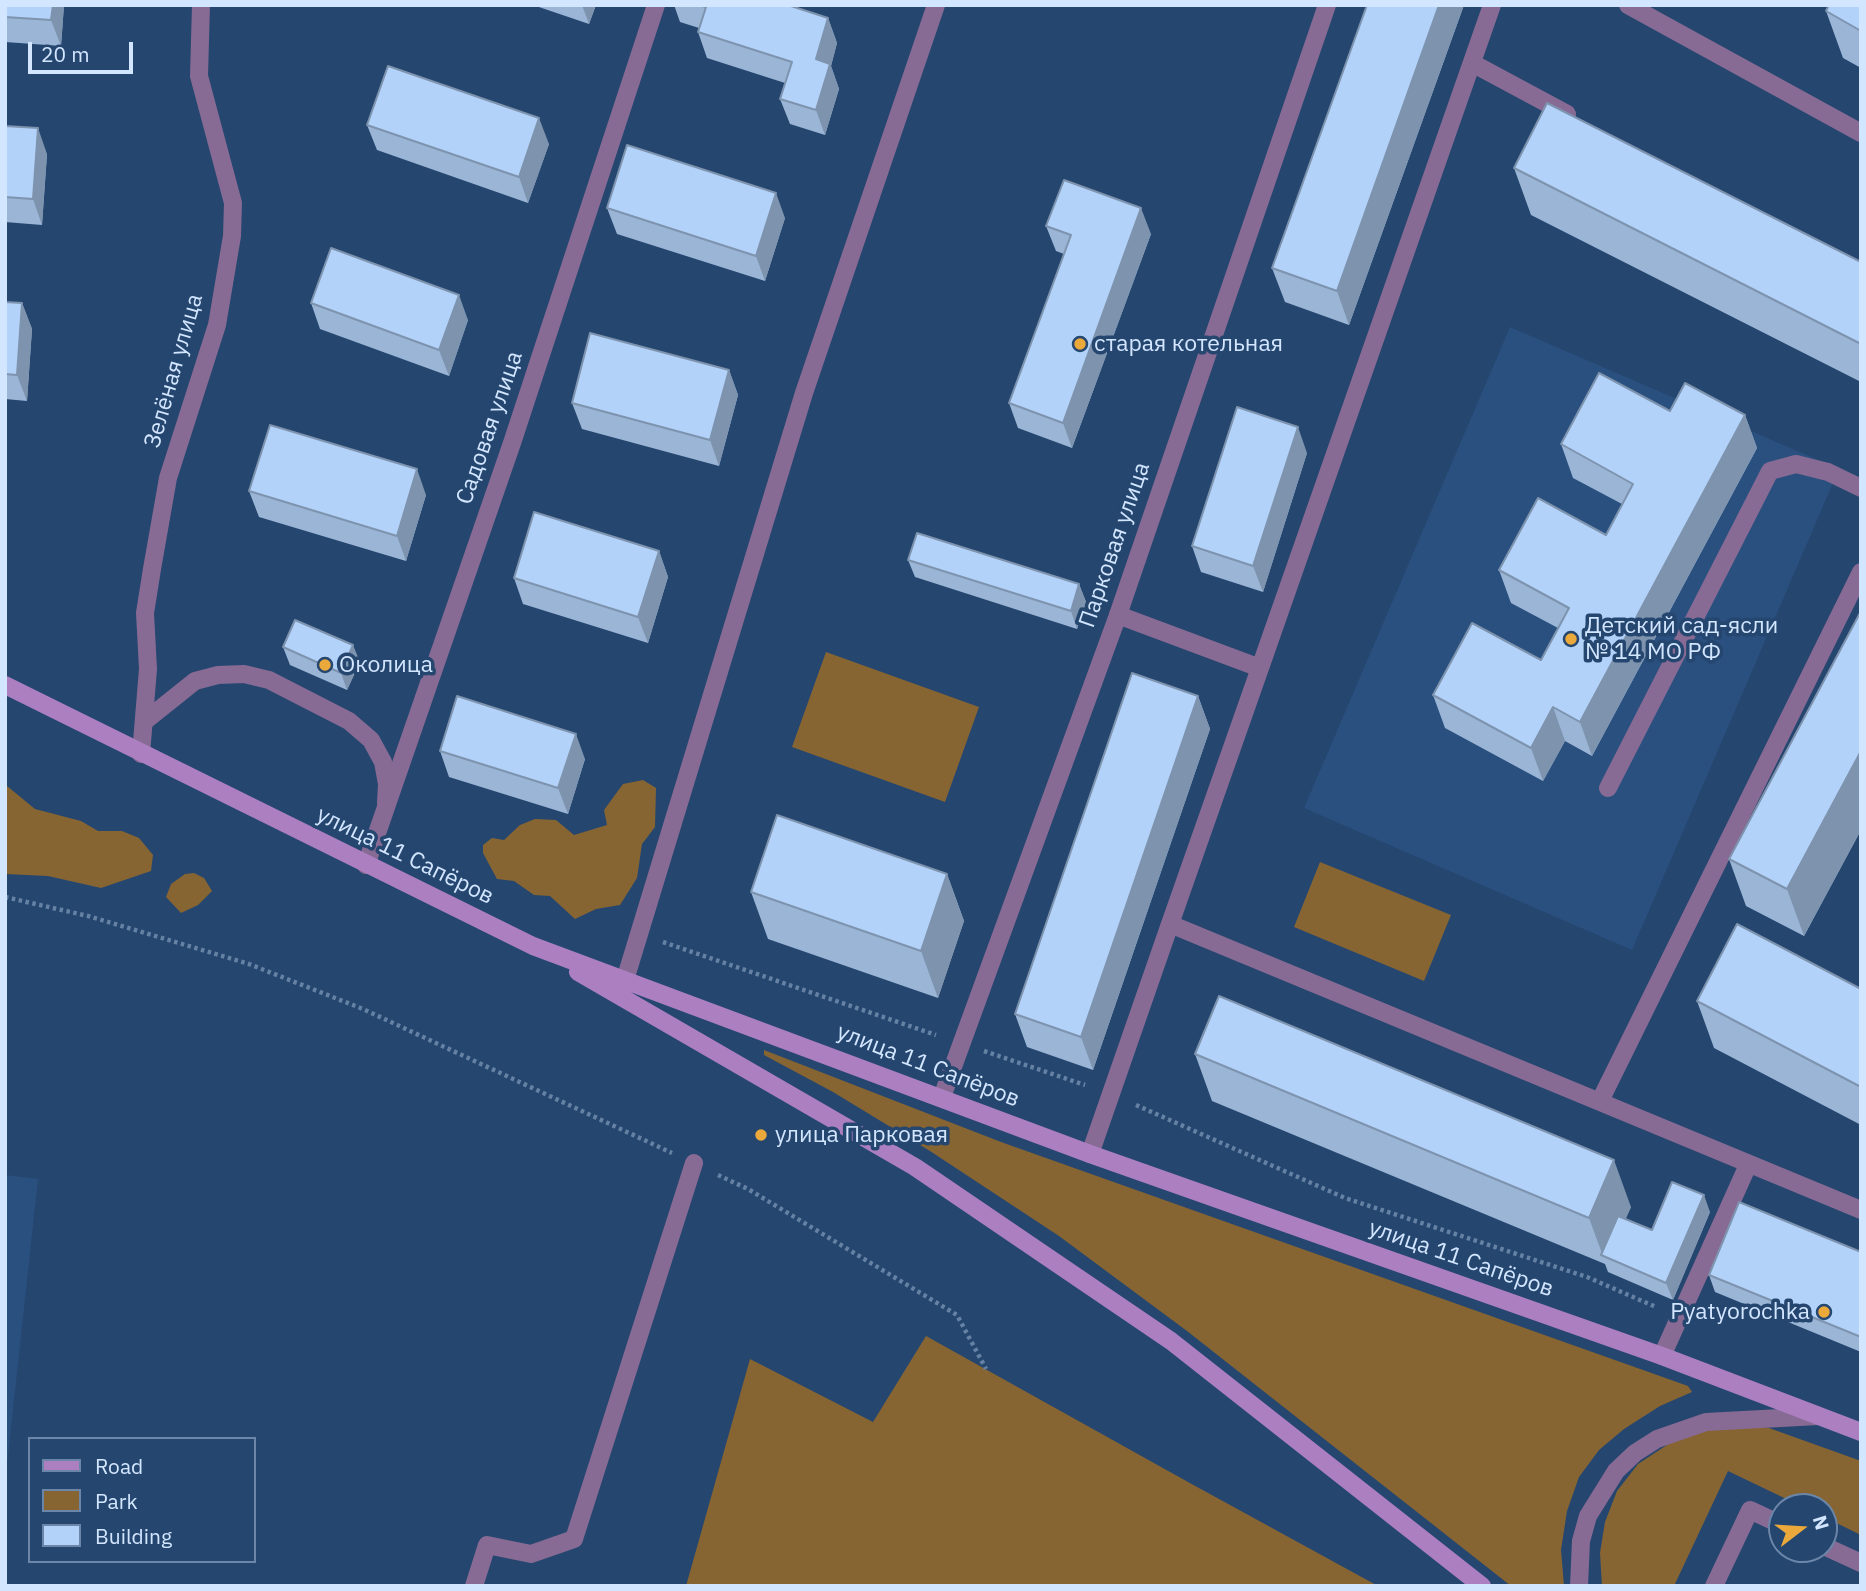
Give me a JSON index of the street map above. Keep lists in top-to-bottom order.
{
  "streets": {
    "main road": ["улица 11 Сапёров"],
    "street": ["Зелёная улица", "Садовая улица", "Парковая улица"]
  },
  "crossings": [
    ["Зелёная улица", "улица 11 Сапёров"],
    ["Садовая улица", "улица 11 Сапёров"],
    ["Парковая улица", "улица 11 Сапёров"]
  ],
  "places": [
    "старая котельная",
    "Детский сад-ясли № 14 МО РФ",
    "Околица",
    "улица Парковая",
    "Pyatyorochka"
  ],
  "legend": ["Road", "Park", "Building"],
  "scale_bar": "20 m",
  "north": "right"
}
